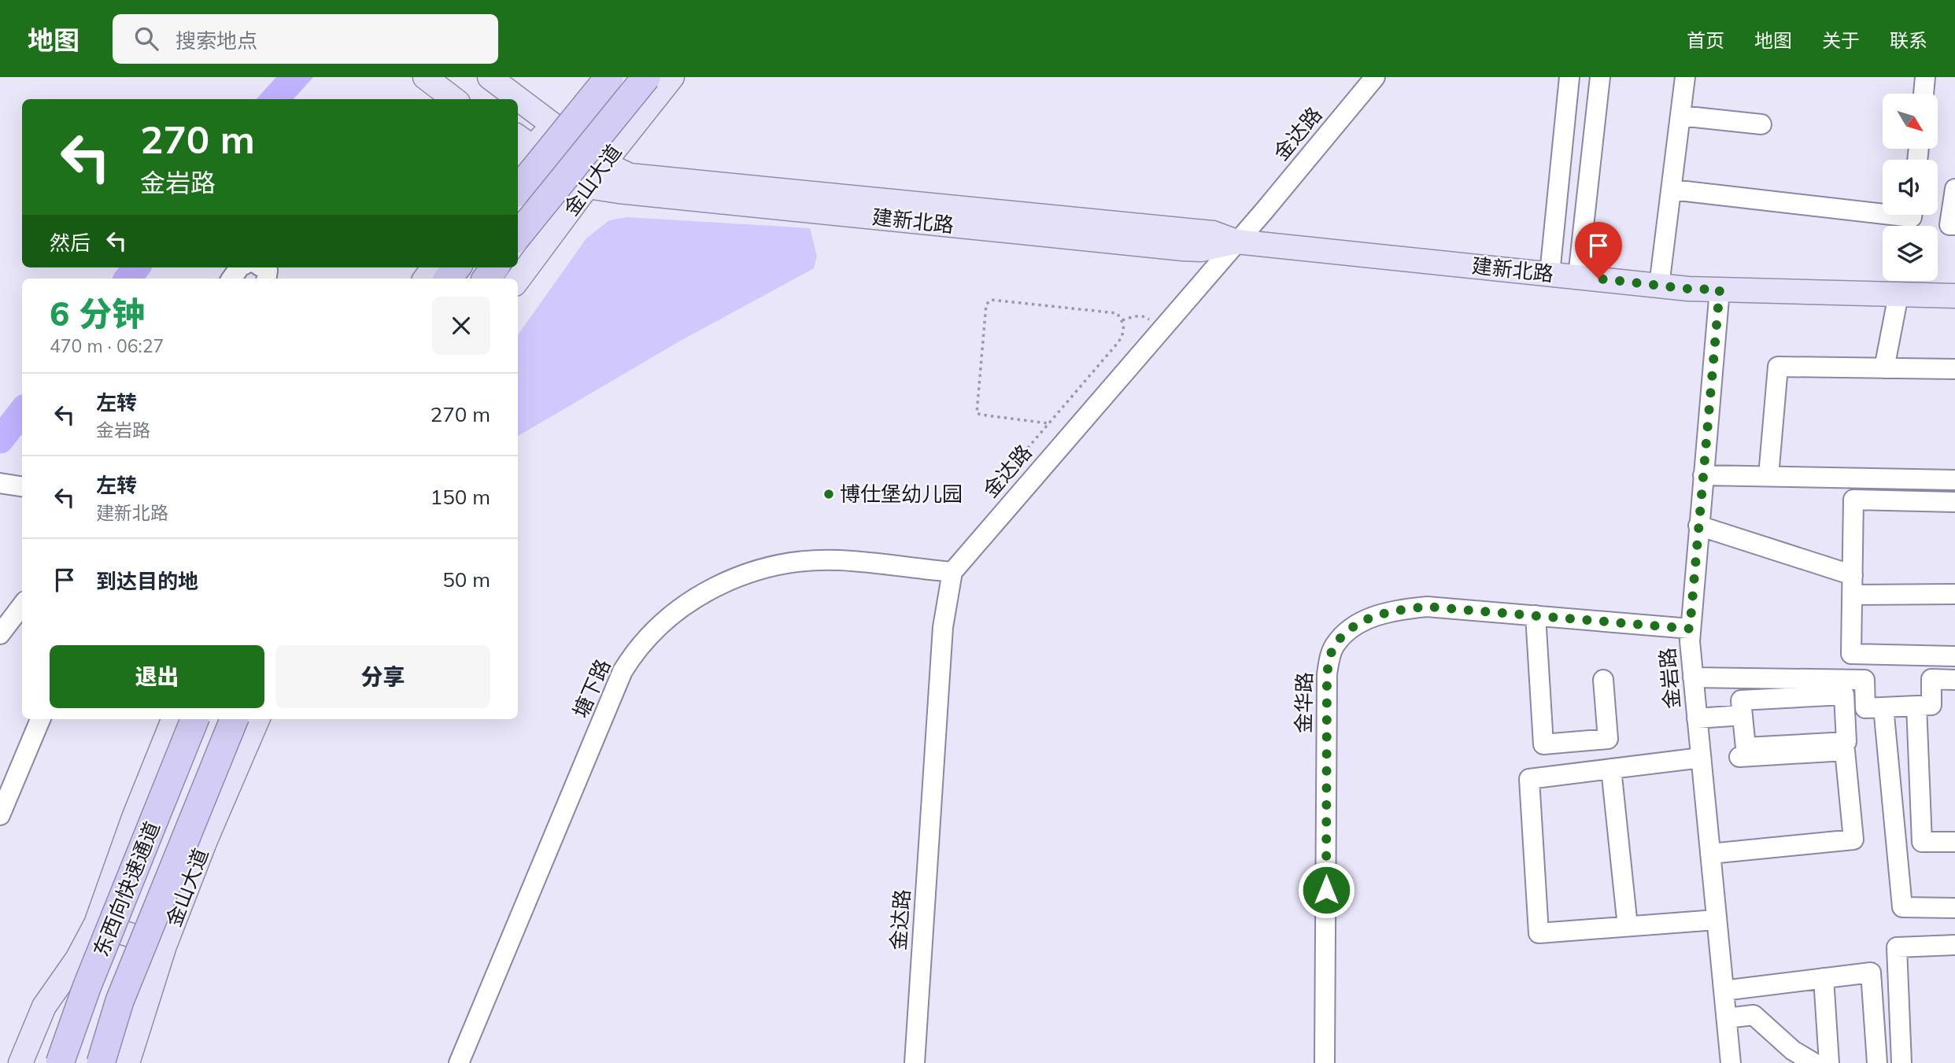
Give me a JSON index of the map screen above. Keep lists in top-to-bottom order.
{
  "streets": {
    "highway": ["东西向快速通道"],
    "main road": ["金山大道", "建新北路"],
    "street": [
      "金达路",
      "金岩路",
      "塘下路",
      "金华路"
    ]
  },
  "crossings": [
    ["金达路", "建新北路"],
    ["金达路", "塘下路"],
    ["金山大道", "建新北路"],
    ["建新北路", "金岩路"],
    ["金岩路", "金华路"]
  ],
  "places": ["博仕堡幼儿园"],
  "north": "bottom right",
  "page": {
    "header": "地图",
    "search": "搜索地点",
    "nav": [
      "首页",
      "地图",
      "关于",
      "联系"
    ],
    "turn": ["270 m", "金岩路"],
    "then": "然后",
    "heading": ["6 分钟", "470 m · 06:27"],
    "list": [
      {
        "name": "左转",
        "note": "金岩路",
        "value": "270 m"
      },
      {
        "name": "左转",
        "note": "建新北路",
        "value": "150 m"
      },
      {
        "name": "到达目的地",
        "value": "50 m"
      }
    ],
    "buttons": ["退出", "分享"]
  }
}
